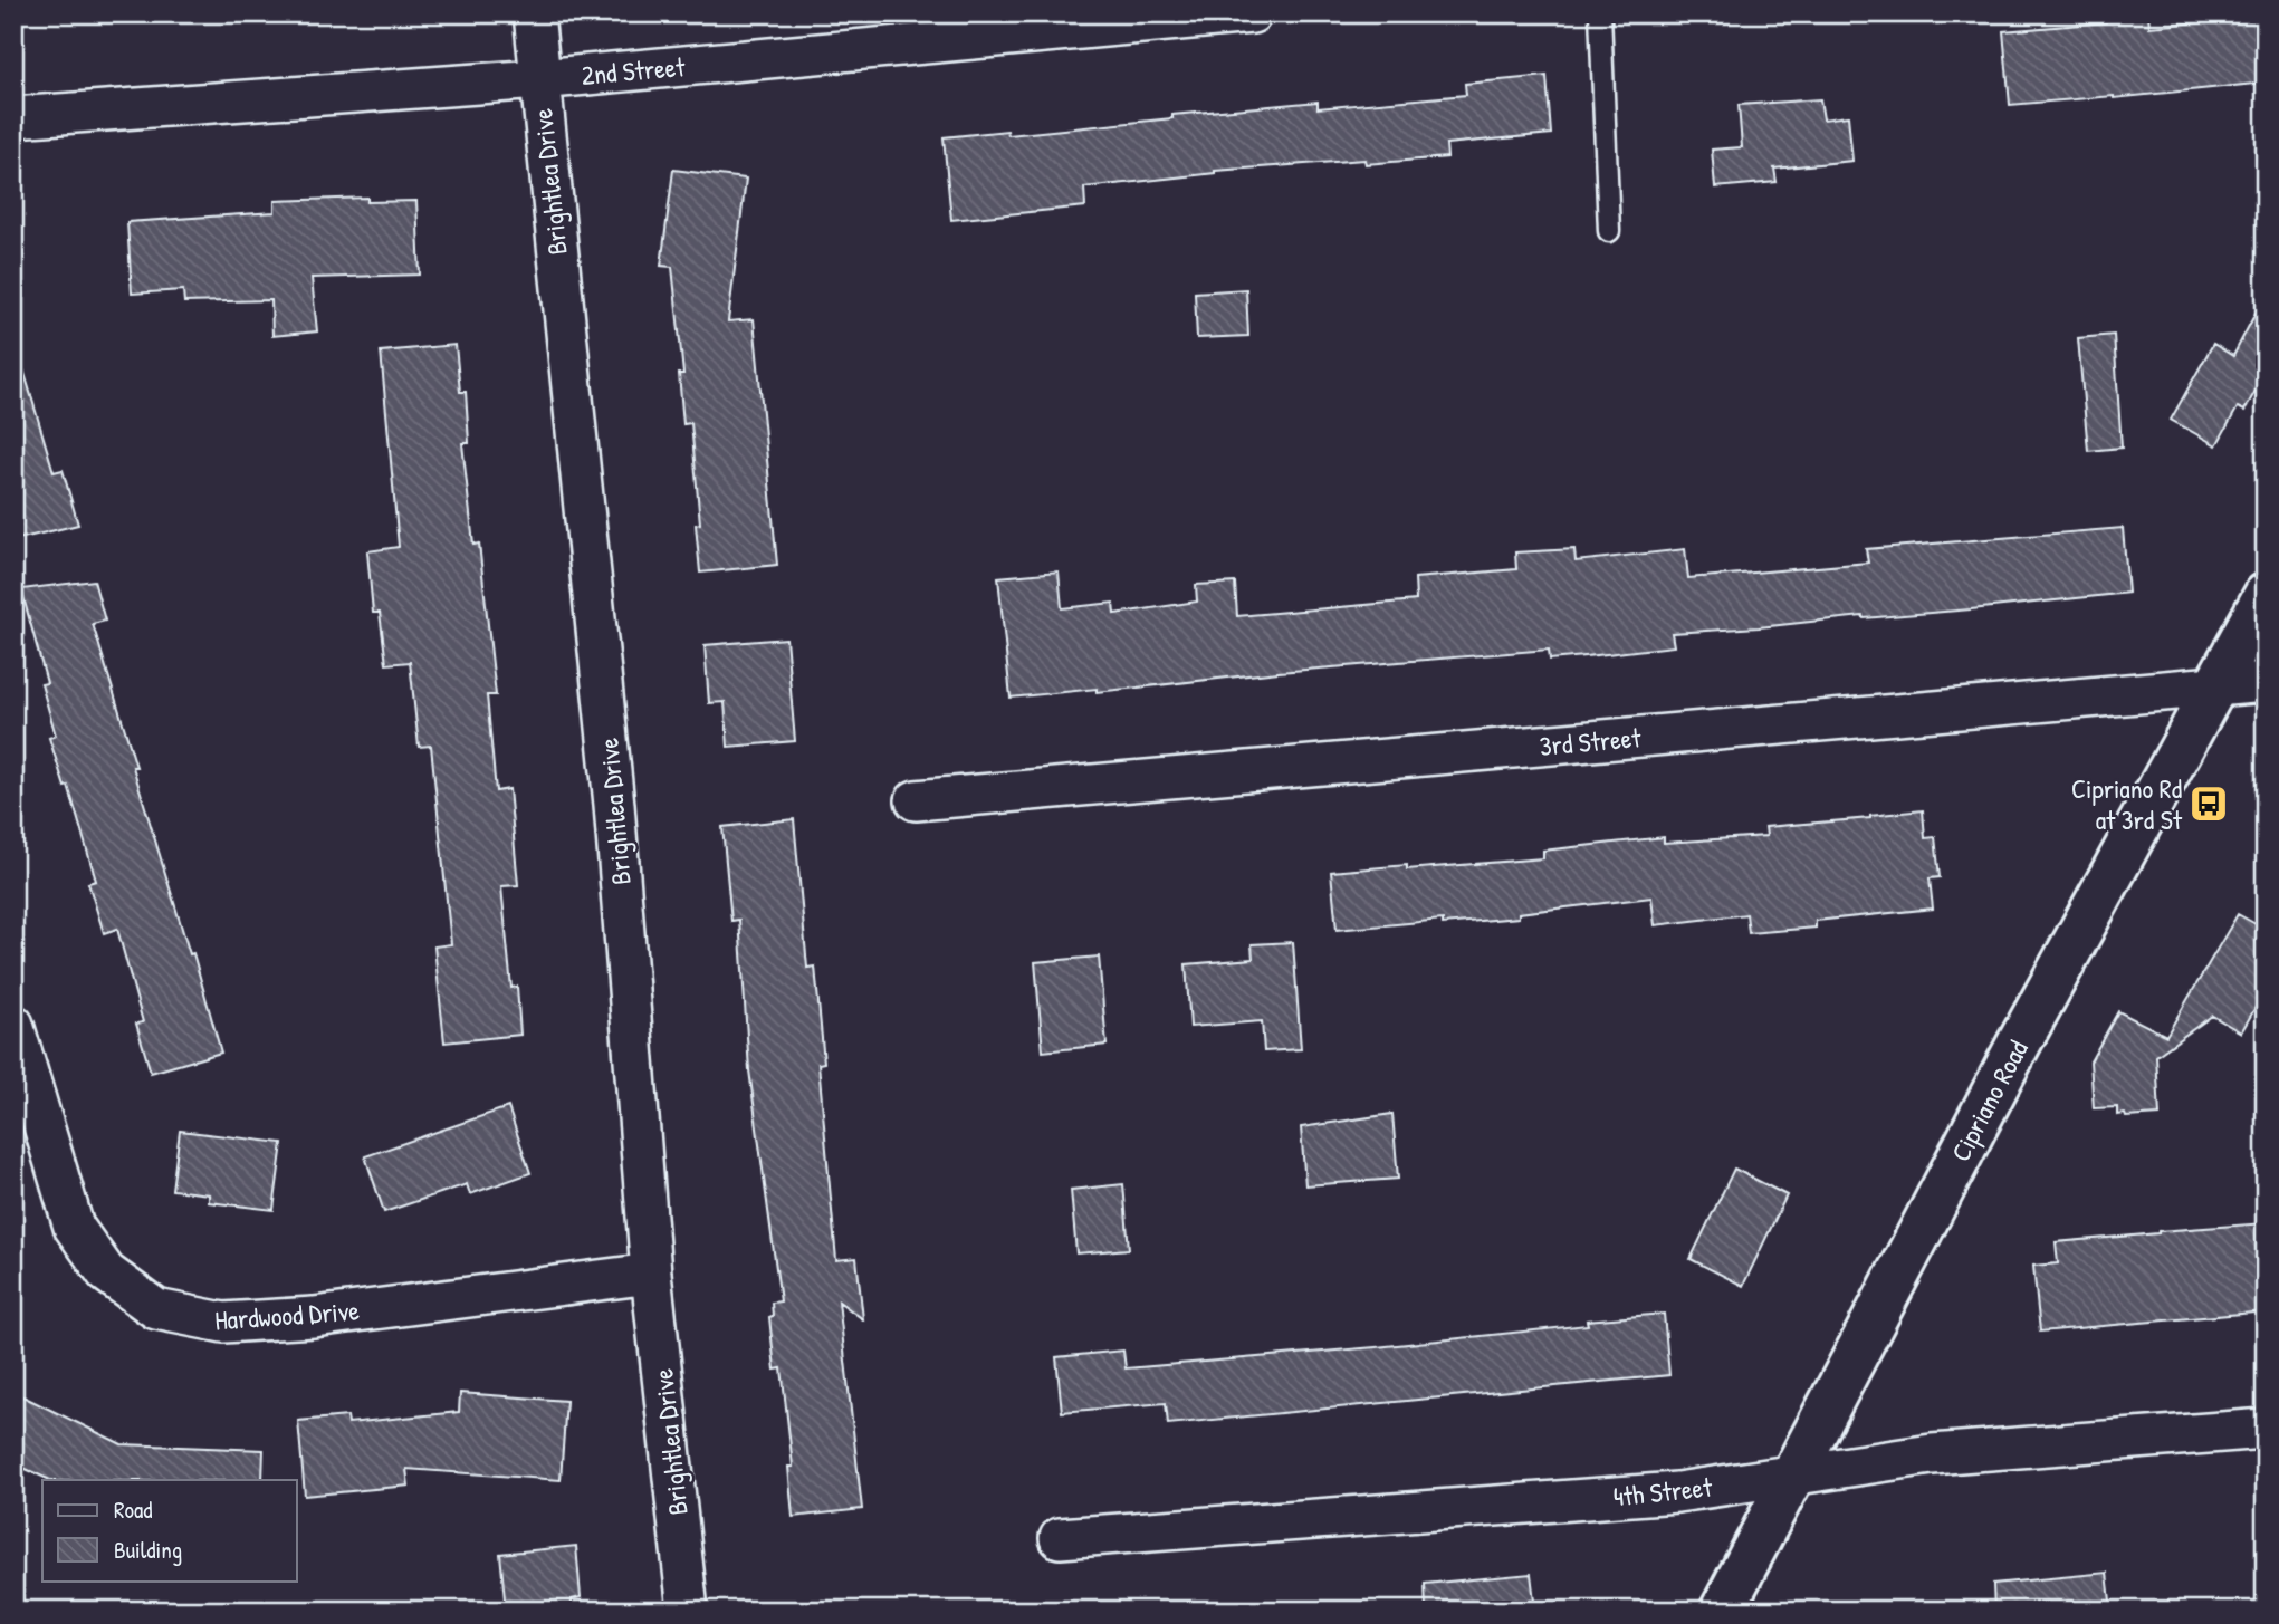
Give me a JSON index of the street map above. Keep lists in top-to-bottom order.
{
  "streets": {
    "street": [
      "2nd Street",
      "Brightlea Drive",
      "3rd Street",
      "Cipriano Road",
      "Hardwood Drive",
      "4th Street"
    ]
  },
  "crossings": [
    ["2nd Street", "Brightlea Drive"],
    ["Brightlea Drive", "Hardwood Drive"],
    ["3rd Street", "Cipriano Road"],
    ["Cipriano Road", "4th Street"]
  ],
  "places": {
    "bus stop": ["Cipriano Rd at 3rd St"]
  },
  "legend": ["Road", "Building"]
}
